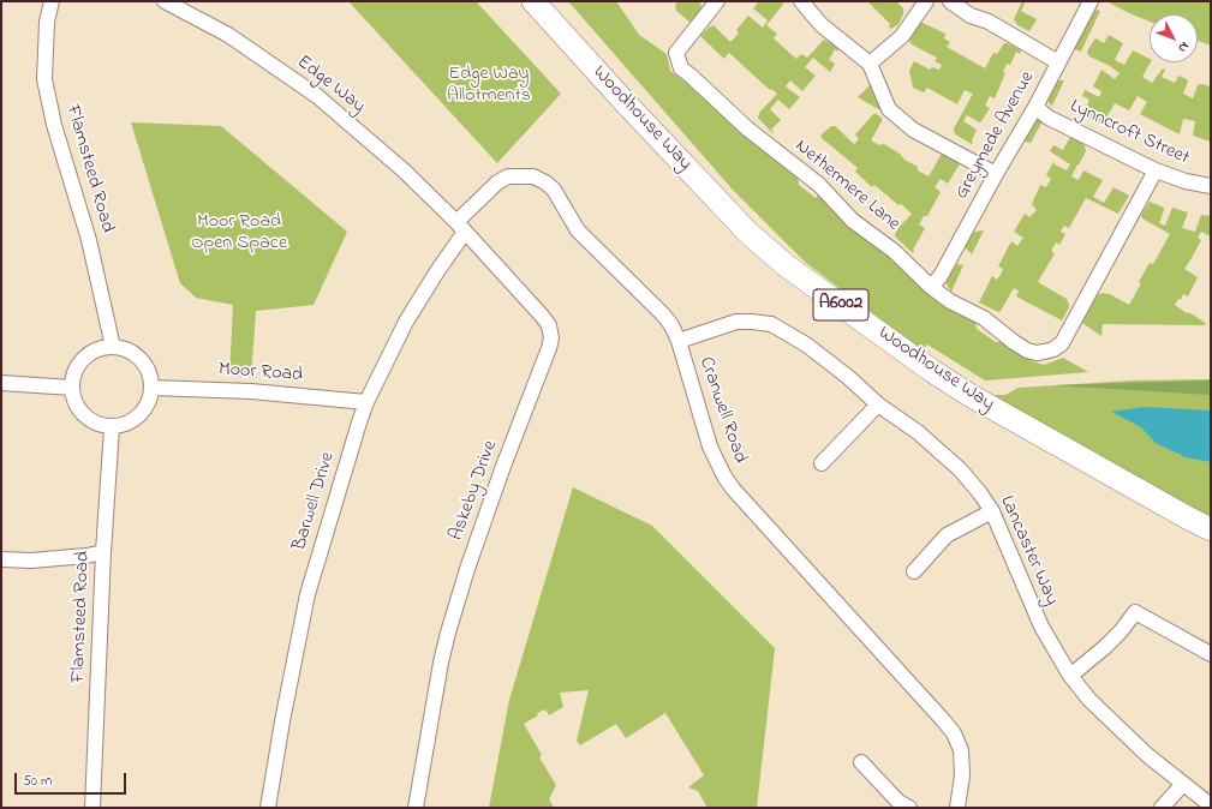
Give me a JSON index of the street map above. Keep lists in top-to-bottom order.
{
  "streets": {
    "main road": ["Woodhouse Way", "A6002"],
    "street": [
      "Edge Way",
      "Lynncroft Street",
      "Greymede Avenue",
      "Flamsteed Road",
      "Nethermere Lane",
      "Moor Road",
      "Cranwell Road",
      "Askeby Drive",
      "Barwell Drive",
      "Lancaster Way"
    ]
  },
  "crossings": [
    ["Edge Way", "Cranwell Road"],
    ["Edge Way", "Askeby Drive"],
    ["Edge Way", "Barwell Drive"],
    ["Lynncroft Street", "Greymede Avenue"],
    ["Lynncroft Street", "Nethermere Lane"],
    ["Greymede Avenue", "Nethermere Lane"],
    ["Flamsteed Road", "Moor Road"],
    ["Moor Road", "Barwell Drive"],
    ["Cranwell Road", "Askeby Drive"],
    ["Cranwell Road", "Barwell Drive"],
    ["Cranwell Road", "Lancaster Way"],
    ["Askeby Drive", "Barwell Drive"]
  ],
  "parks": ["Edge Way Allotments", "Moor Road Open Space"],
  "scale_bar": "50 m",
  "north": "bottom right"
}
